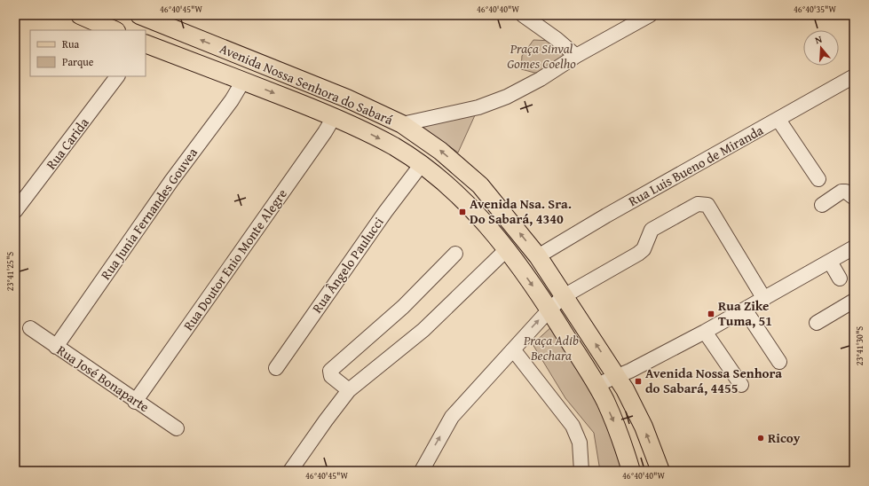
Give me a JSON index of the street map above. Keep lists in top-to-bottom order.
{
  "streets": {
    "main road": ["Avenida Nossa Senhora do Sabará"],
    "street": [
      "Rua Carida",
      "Rua Luis Bueno de Miranda",
      "Rua Junia Fernandes Gouvea",
      "Rua Doutor Enio Monte Alegre",
      "Rua Ângelo Paulucci",
      "Rua José Bonaparte"
    ]
  },
  "crossings": [
    ["Avenida Nossa Senhora do Sabará", "Rua Luis Bueno de Miranda"],
    ["Avenida Nossa Senhora do Sabará", "Rua Junia Fernandes Gouvea"],
    ["Avenida Nossa Senhora do Sabará", "Rua Doutor Enio Monte Alegre"],
    ["Avenida Nossa Senhora do Sabará", "Rua Ângelo Paulucci"],
    ["Rua Junia Fernandes Gouvea", "Rua José Bonaparte"],
    ["Rua Doutor Enio Monte Alegre", "Rua José Bonaparte"]
  ],
  "parks": ["Praça Sinval Gomes Coelho", "Praça Adib Bechara"],
  "places": {
    "transit": ["Avenida Nsa. Sra. Do Sabará, 4340", "Rua Zike Tuma, 51", "Avenida Nossa Senhora do Sabará, 4455"],
    "other": ["Ricoy"]
  },
  "legend": ["Rua", "Parque"],
  "north": "top",
  "coordinates": [
    "46°40'45\"W",
    "46°40'40\"W",
    "46°40'35\"W",
    "23°41'25\"S",
    "23°41'30\"S"
  ]
}
